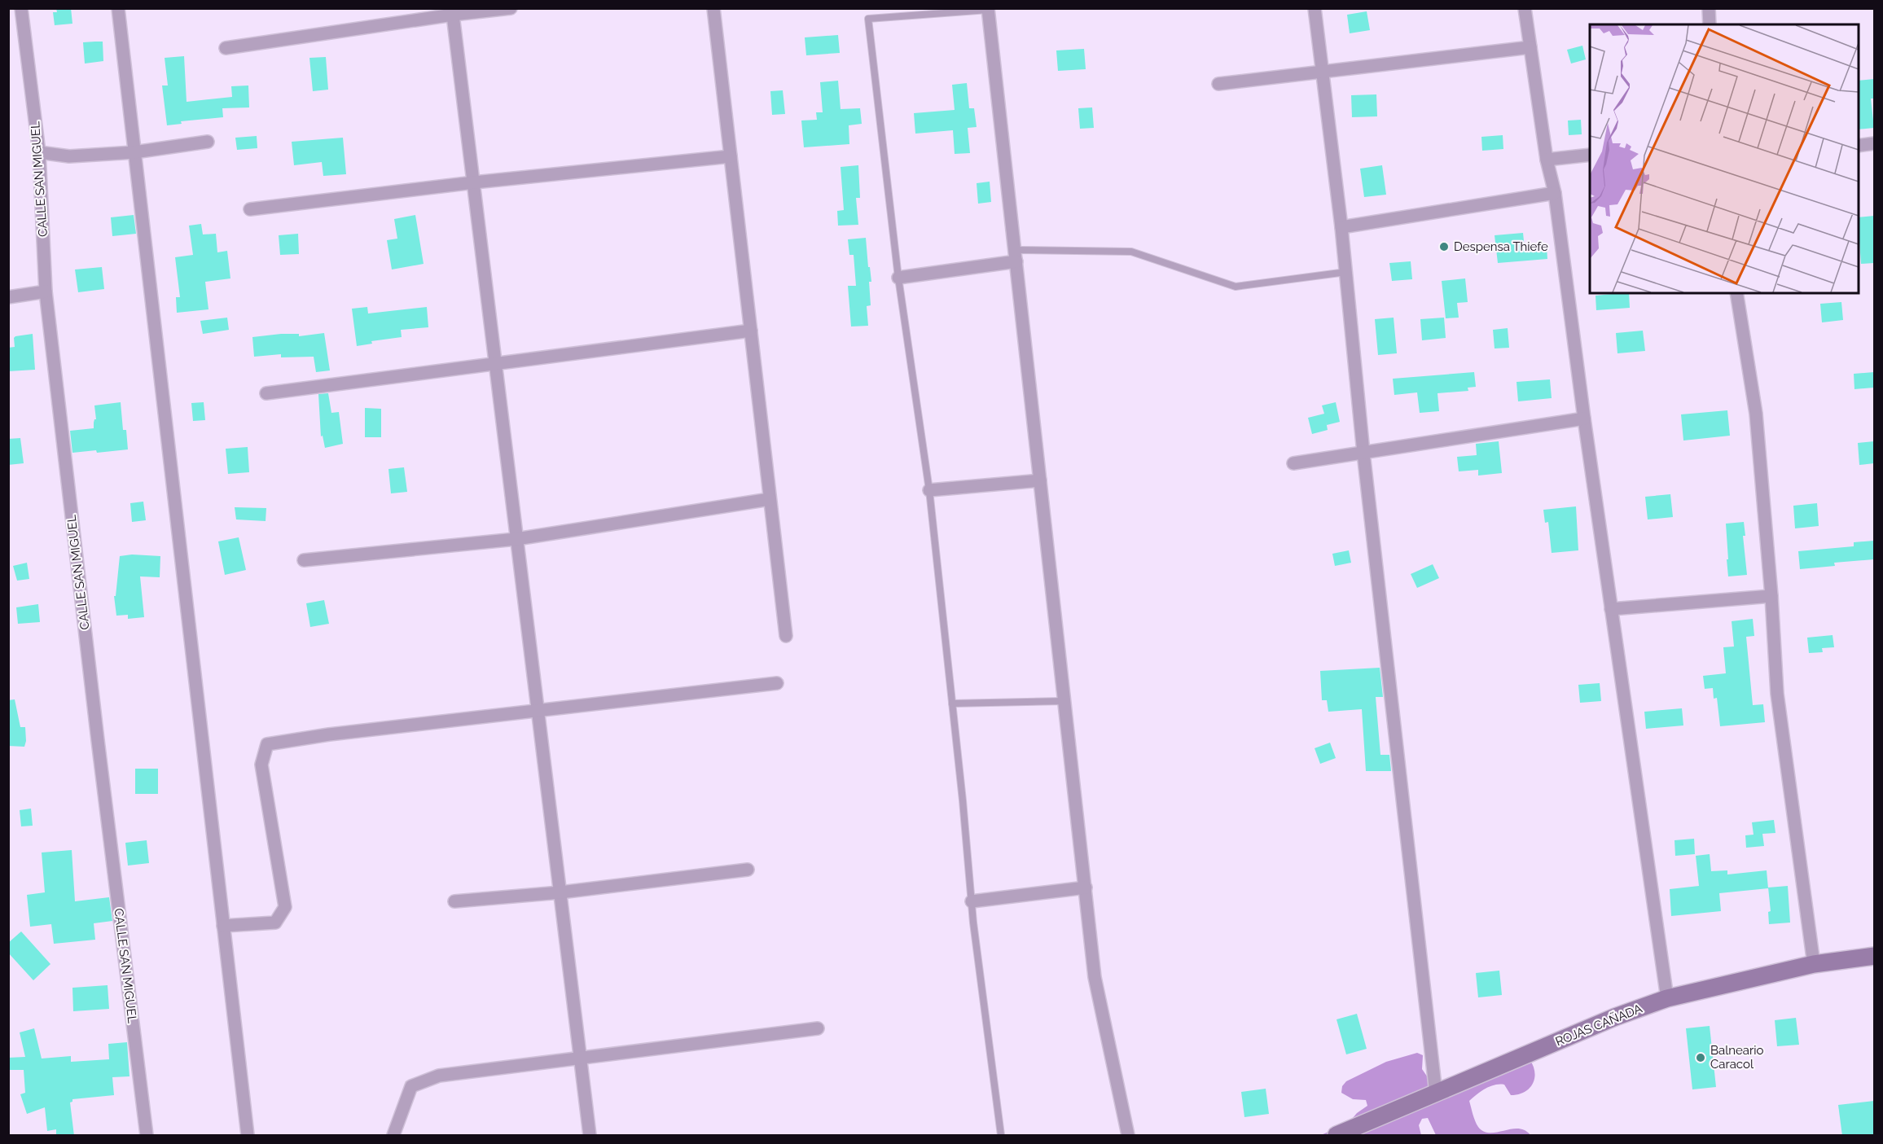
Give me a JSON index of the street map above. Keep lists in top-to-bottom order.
{
  "streets": {
    "main road": ["ROJAS CAÑADA"],
    "street": ["CALLE SAN MIGUEL"]
  },
  "places": ["Despensa Thiefe", "Balneario Caracol"]
}
